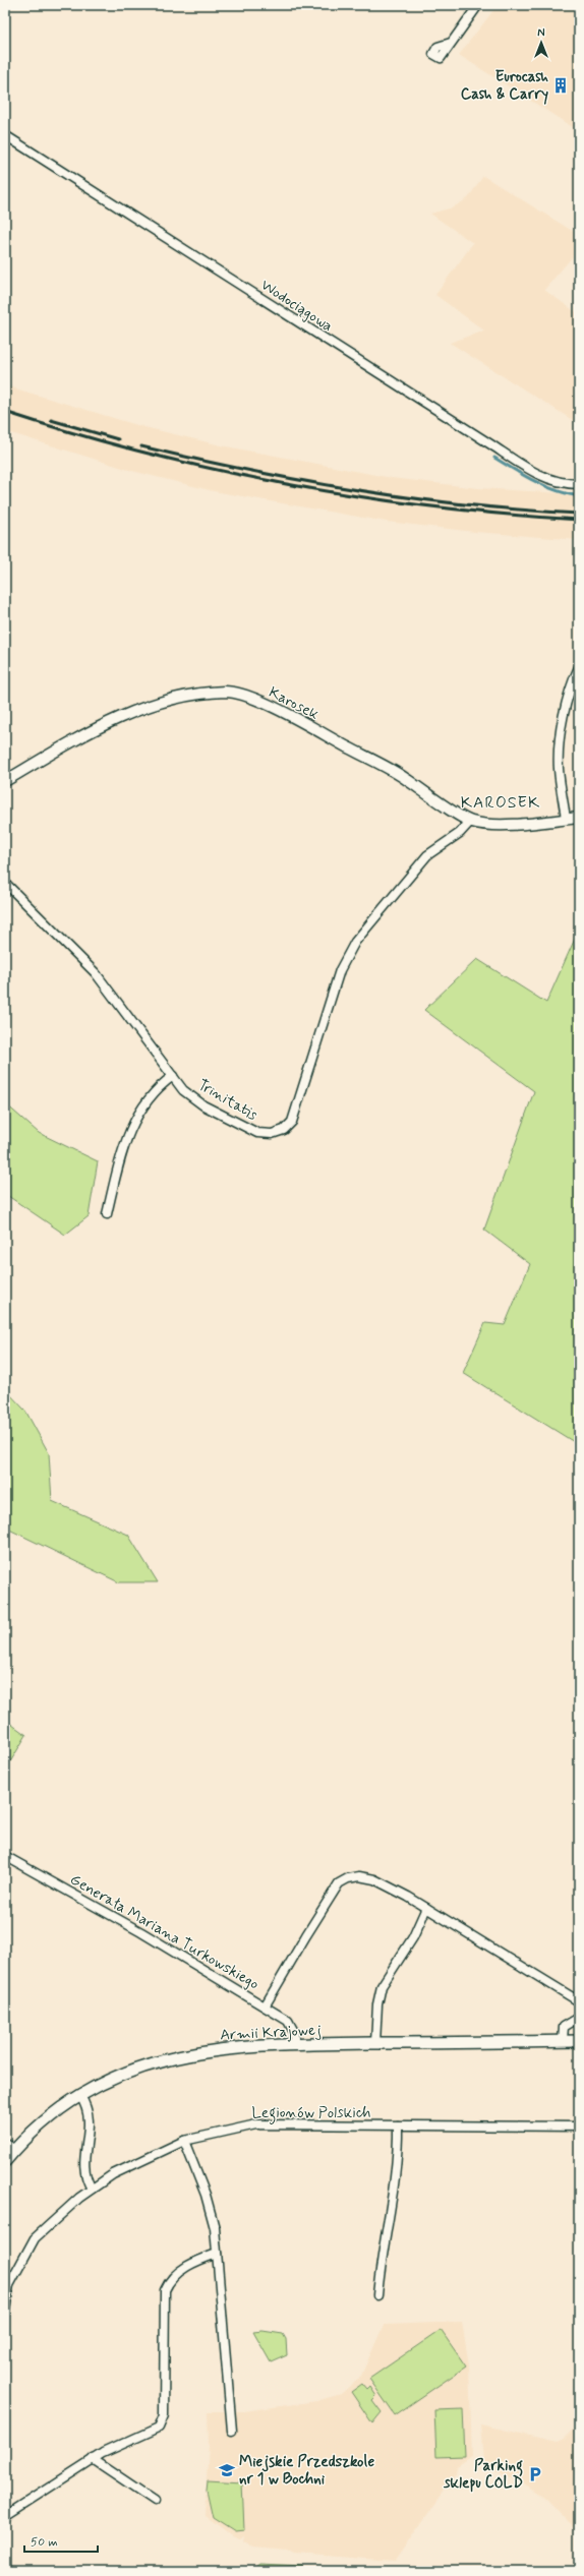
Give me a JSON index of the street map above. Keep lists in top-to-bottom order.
{
  "streets": {
    "main road": ["Armii Krajowej"],
    "street": [
      "Wodociągowa",
      "Karosek",
      "Trinitatis",
      "Generała Mariana Turkowskiego",
      "Legionów Polskich"
    ]
  },
  "crossings": [
    ["Karosek", "Trinitatis"],
    ["Generała Mariana Turkowskiego", "Armii Krajowej"]
  ],
  "districts": ["KAROSEK"],
  "places": {
    "building": ["Eurocash Cash & Carry"],
    "school or university": ["Miejskie Przedszkole nr 1 w Bochni"],
    "parking": ["Parking sklepu COLD"]
  },
  "scale_bar": "50 m",
  "north": "top"
}
